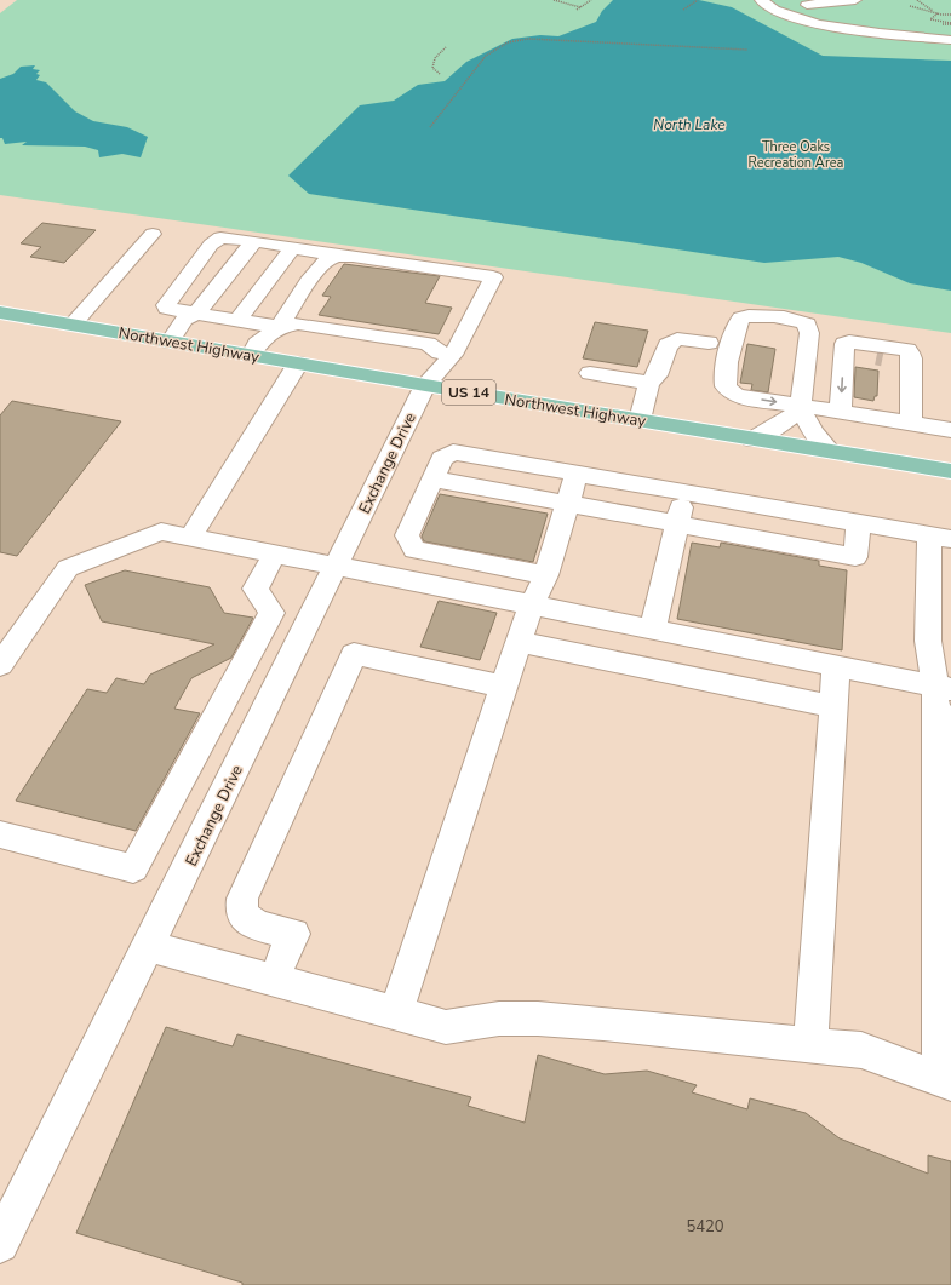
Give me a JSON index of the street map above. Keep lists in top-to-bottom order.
{
  "streets": {
    "main road": ["Northwest Highway", "US 14"],
    "lane": ["Exchange Drive"]
  },
  "crossings": [
    ["Northwest Highway", "Exchange Drive"]
  ],
  "water": ["North Lake"],
  "parks": ["Three Oaks Recreation Area"],
  "house_numbers": ["5420"]
}
